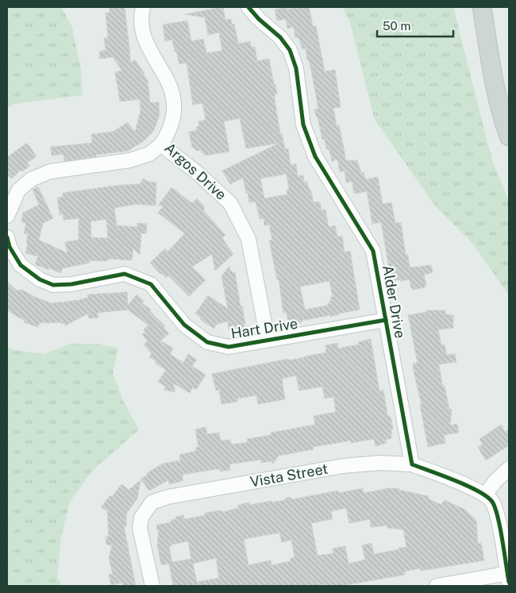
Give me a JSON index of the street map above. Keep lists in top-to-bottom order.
{
  "streets": {
    "street": [
      "Argos Drive",
      "Alder Drive",
      "Hart Drive",
      "Vista Street"
    ]
  },
  "crossings": [
    ["Argos Drive", "Hart Drive"],
    ["Alder Drive", "Hart Drive"],
    ["Alder Drive", "Vista Street"]
  ],
  "scale_bar": "50 m"
}
